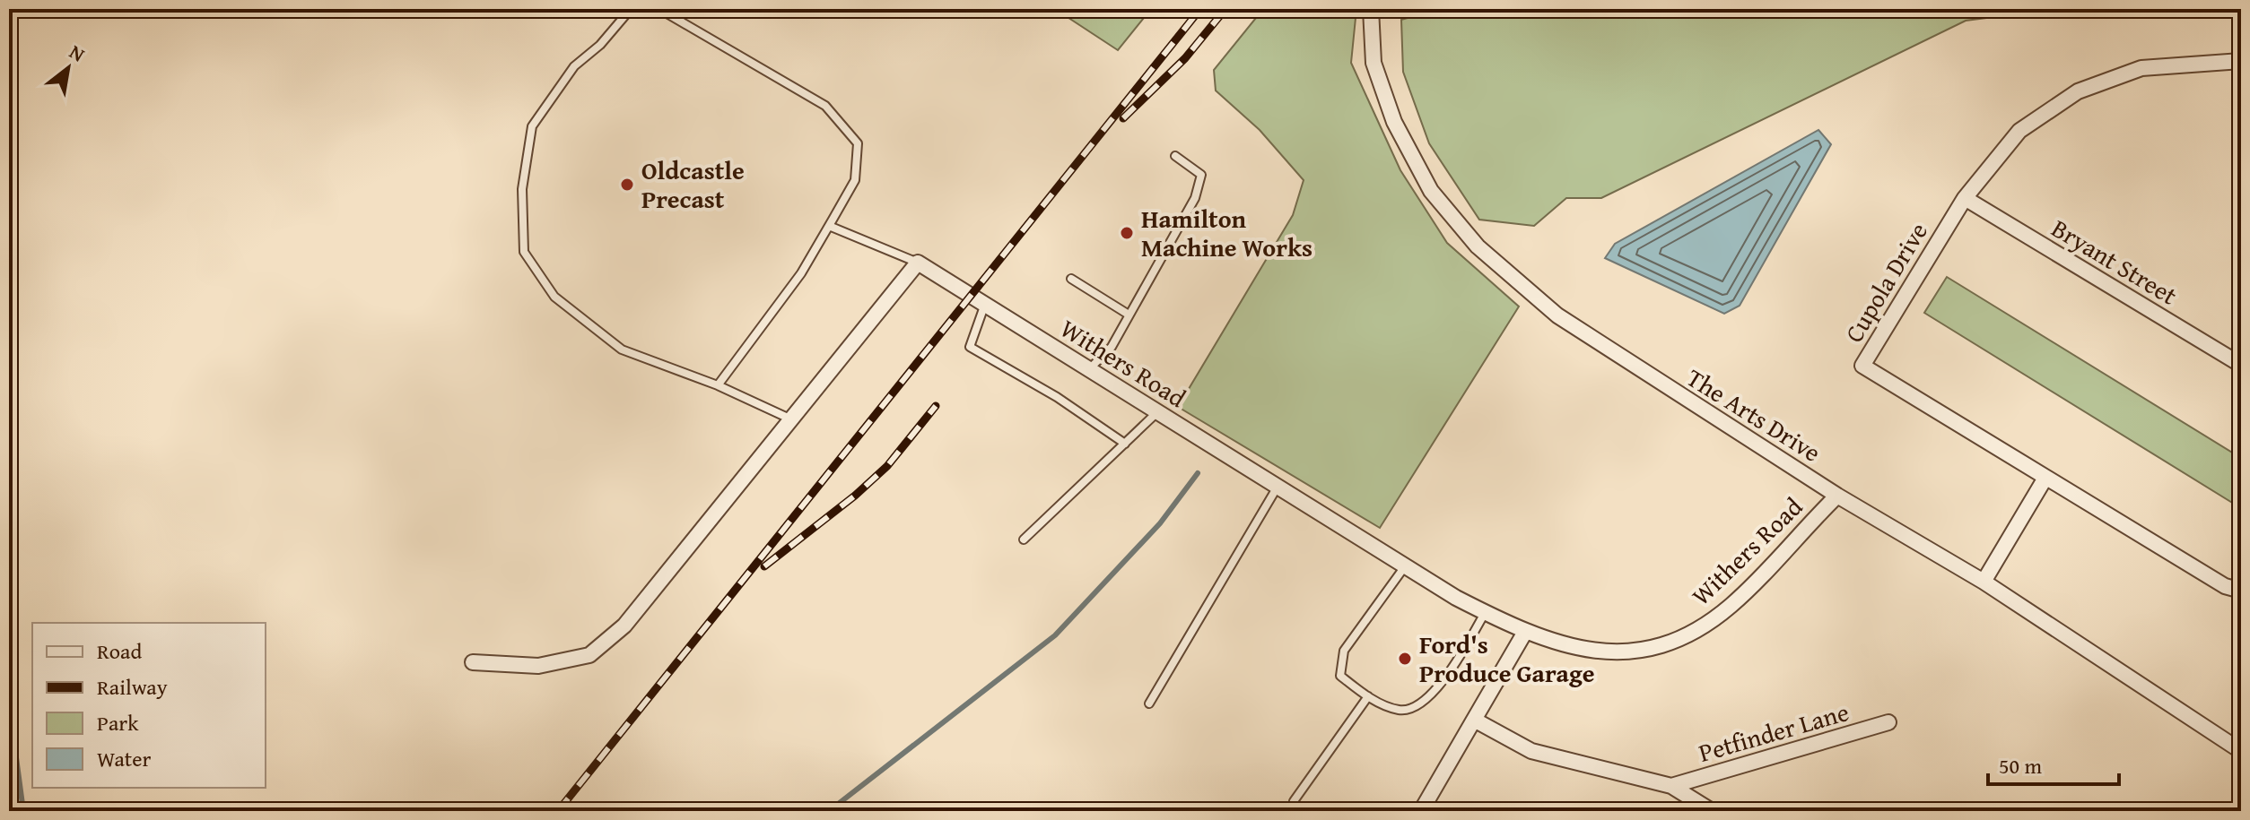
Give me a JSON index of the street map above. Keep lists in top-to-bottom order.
{
  "streets": {
    "street": [
      "Bryant Street",
      "Cupola Drive",
      "Withers Road",
      "The Arts Drive",
      "Petfinder Lane"
    ]
  },
  "crossings": [
    ["Bryant Street", "Cupola Drive"],
    ["Withers Road", "The Arts Drive"]
  ],
  "places": ["Oldcastle Precast", "Hamilton Machine Works", "Ford's Produce Garage"],
  "legend": [
    "Road",
    "Railway",
    "Park",
    "Water"
  ],
  "scale_bar": "50 m",
  "north": "top right"
}
